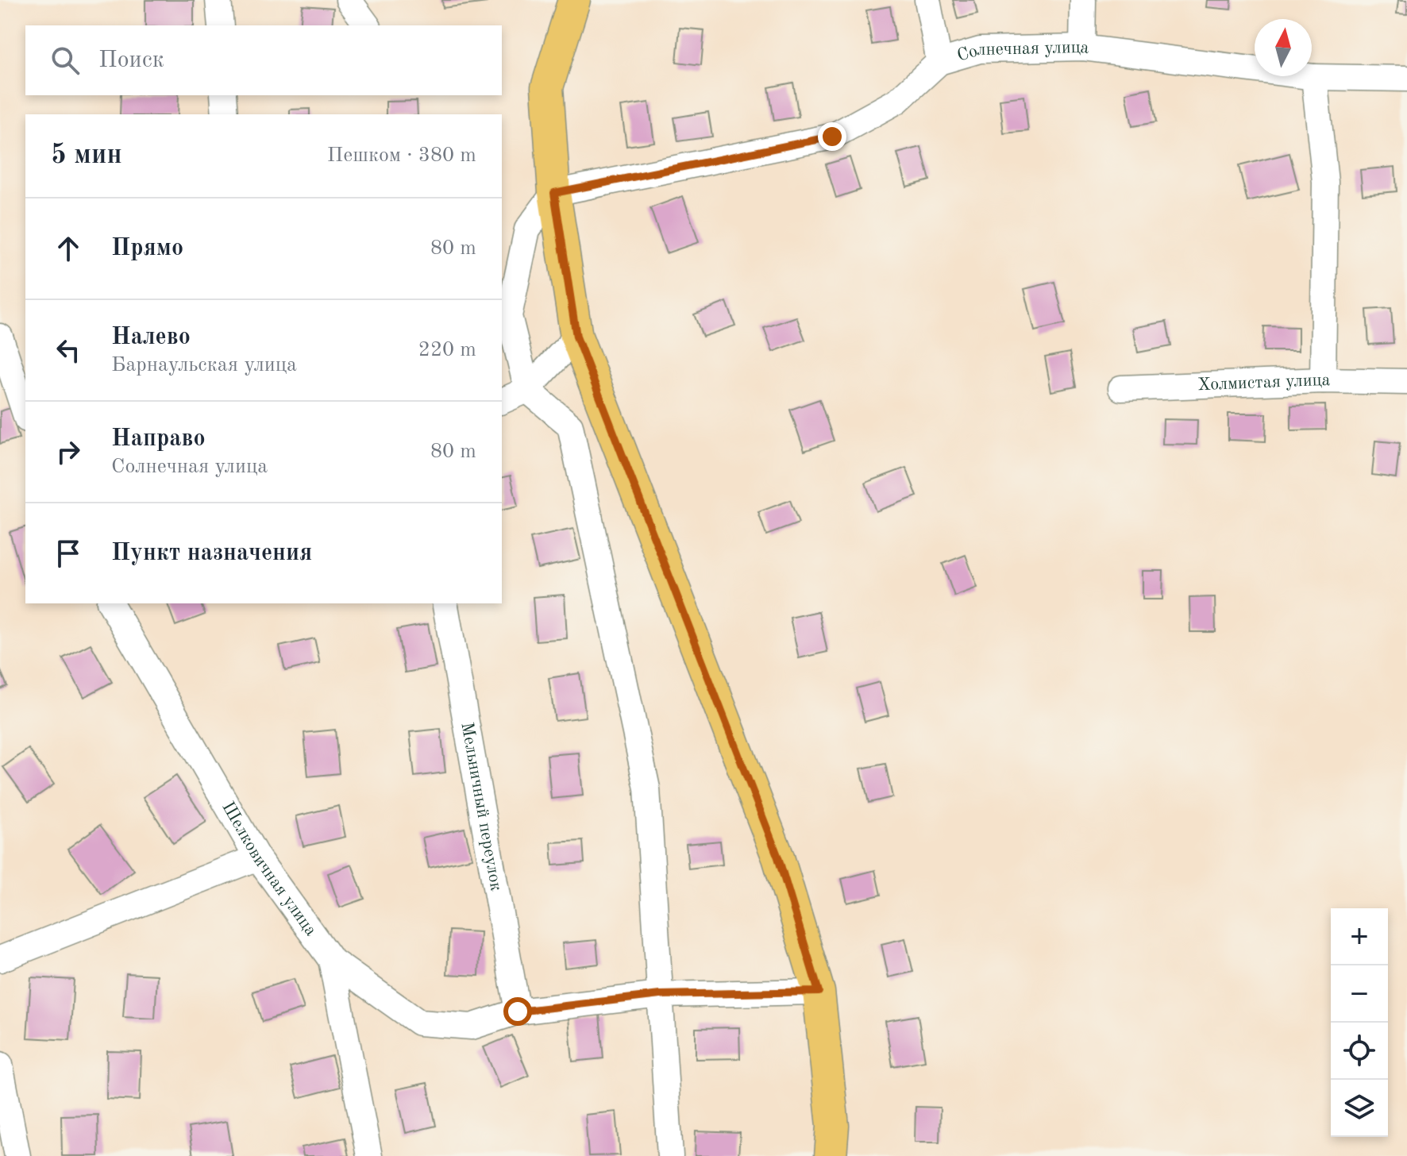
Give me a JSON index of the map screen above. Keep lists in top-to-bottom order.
{
  "streets": {
    "street": [
      "Солнечная улица",
      "Холмистая улица",
      "Мельничный переулок",
      "Шелковичная улица"
    ]
  },
  "north": "top",
  "page": {
    "search": "Поиск",
    "heading": ["5 мин", "Пешком · 380 m"],
    "list": [
      ["Прямо", "80 m"],
      ["Налево", "Барнаульская улица", "220 m"],
      ["Направо", "Солнечная улица", "80 m"],
      "Пункт назначения"
    ],
    "map_buttons": ["+", "−"]
  }
}
